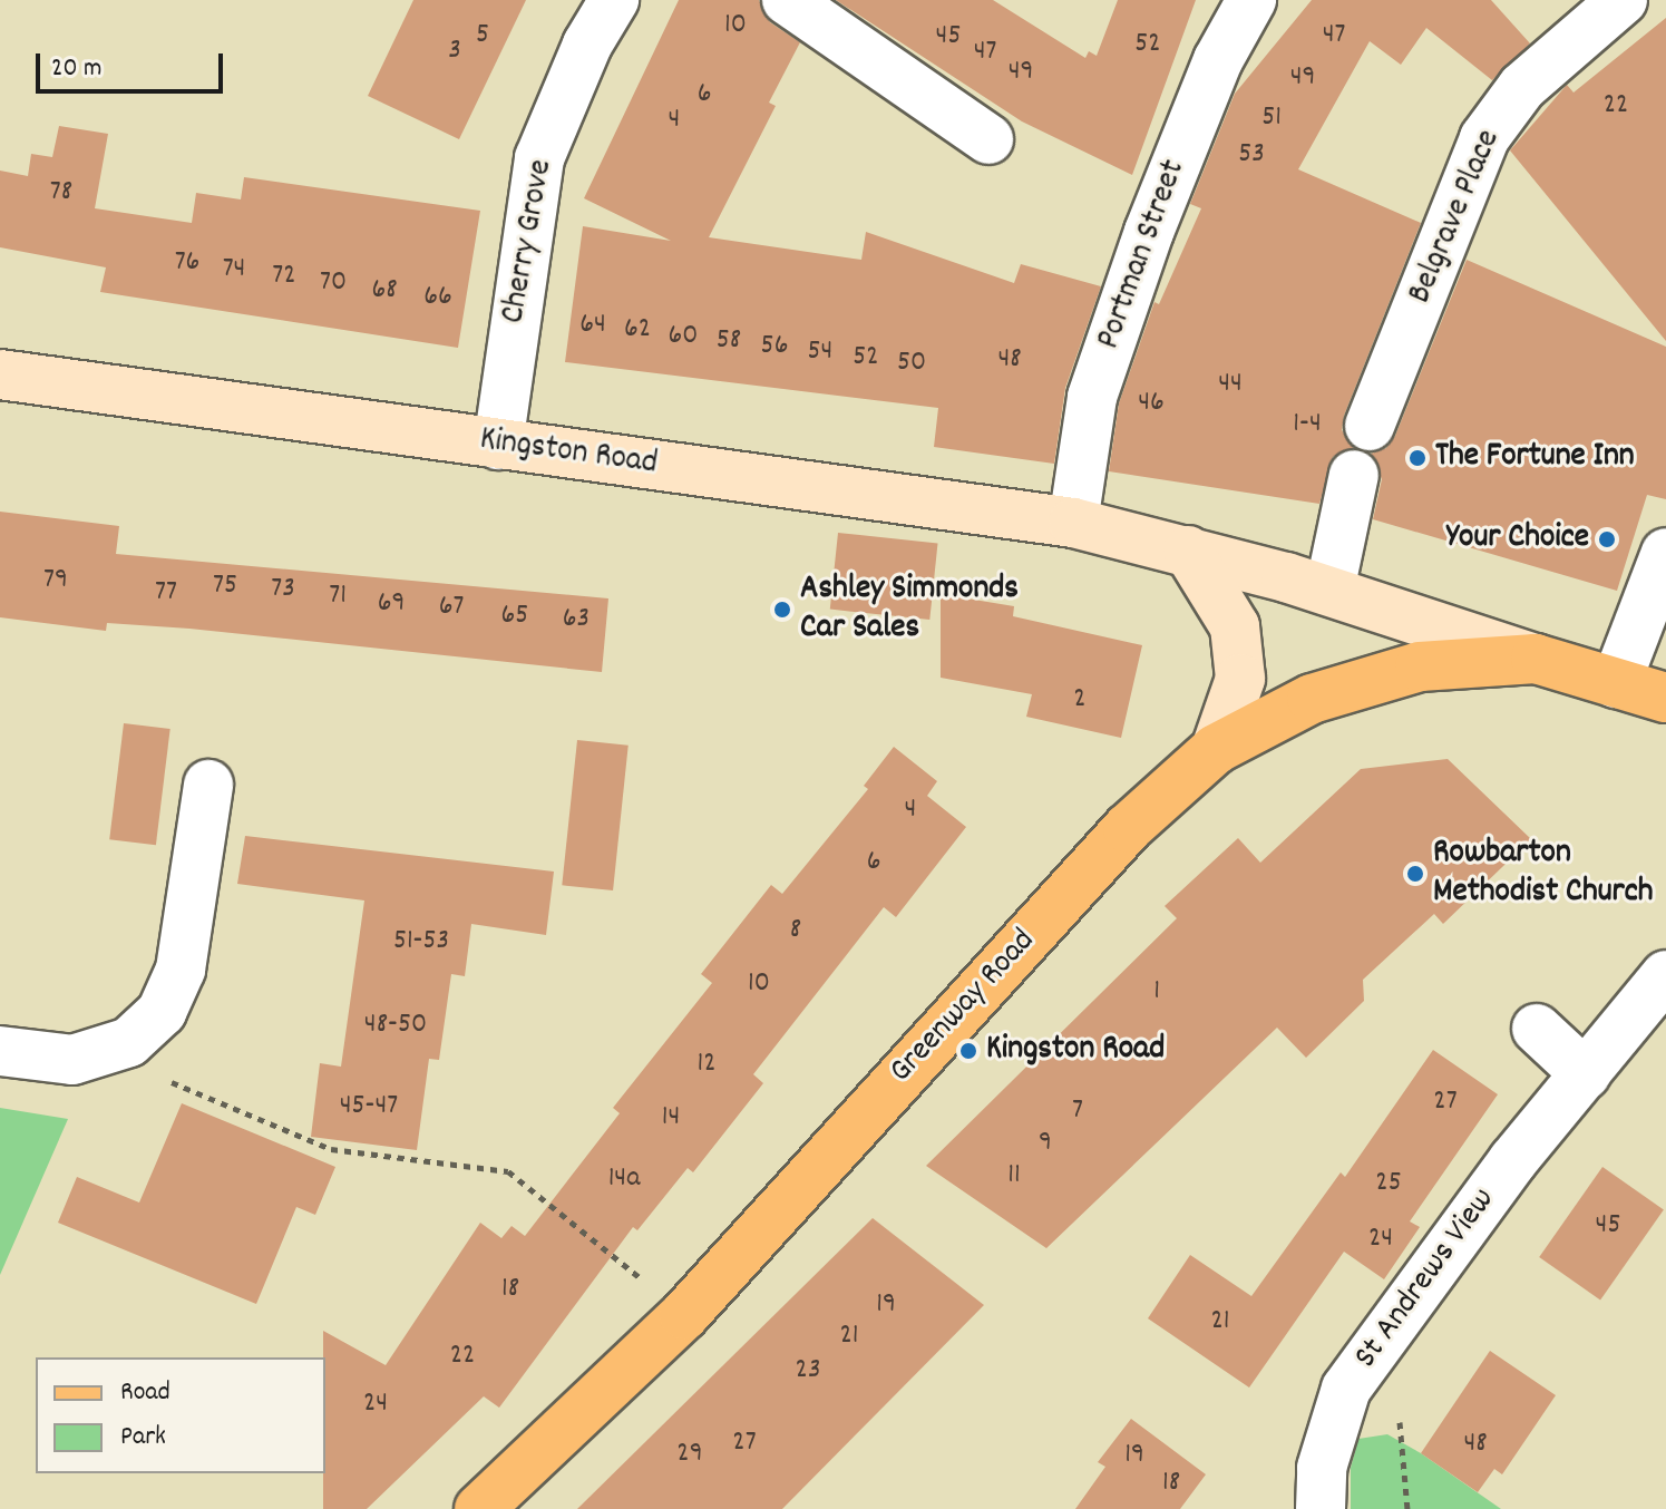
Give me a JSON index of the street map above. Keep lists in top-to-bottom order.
{
  "streets": {
    "main road": ["Kingston Road", "Greenway Road"],
    "street": [
      "Belgrave Place",
      "Cherry Grove",
      "Portman Street",
      "St Andrews View"
    ]
  },
  "crossings": [
    ["Cherry Grove", "Kingston Road"],
    ["Portman Street", "Kingston Road"],
    ["Kingston Road", "Greenway Road"]
  ],
  "places": [
    "The Fortune Inn",
    "Your Choice",
    "Ashley Simmonds Car Sales",
    "Rowbarton Methodist Church",
    "Kingston Road"
  ],
  "house_numbers": [
    "10",
    "5",
    "47",
    "45",
    "52",
    "3",
    "47",
    "49",
    "49",
    "6",
    "22",
    "51",
    "4",
    "53",
    "78",
    "76",
    "74",
    "72",
    "70",
    "68",
    "66",
    "64",
    "62",
    "60",
    "58",
    "56",
    "54",
    "52",
    "48",
    "50",
    "44",
    "46",
    "1-4",
    "79",
    "75",
    "73",
    "77",
    "71",
    "69",
    "67",
    "65",
    "63",
    "2",
    "4",
    "6",
    "8",
    "51-53",
    "10",
    "1",
    "48-50",
    "12",
    "27",
    "45-47",
    "7",
    "14",
    "9",
    "11",
    "14a",
    "25",
    "45",
    "24",
    "18",
    "19",
    "21",
    "21",
    "22",
    "23",
    "24",
    "27",
    "48",
    "29",
    "19",
    "18"
  ],
  "legend": ["Road", "Park"],
  "scale_bar": "20 m"
}
